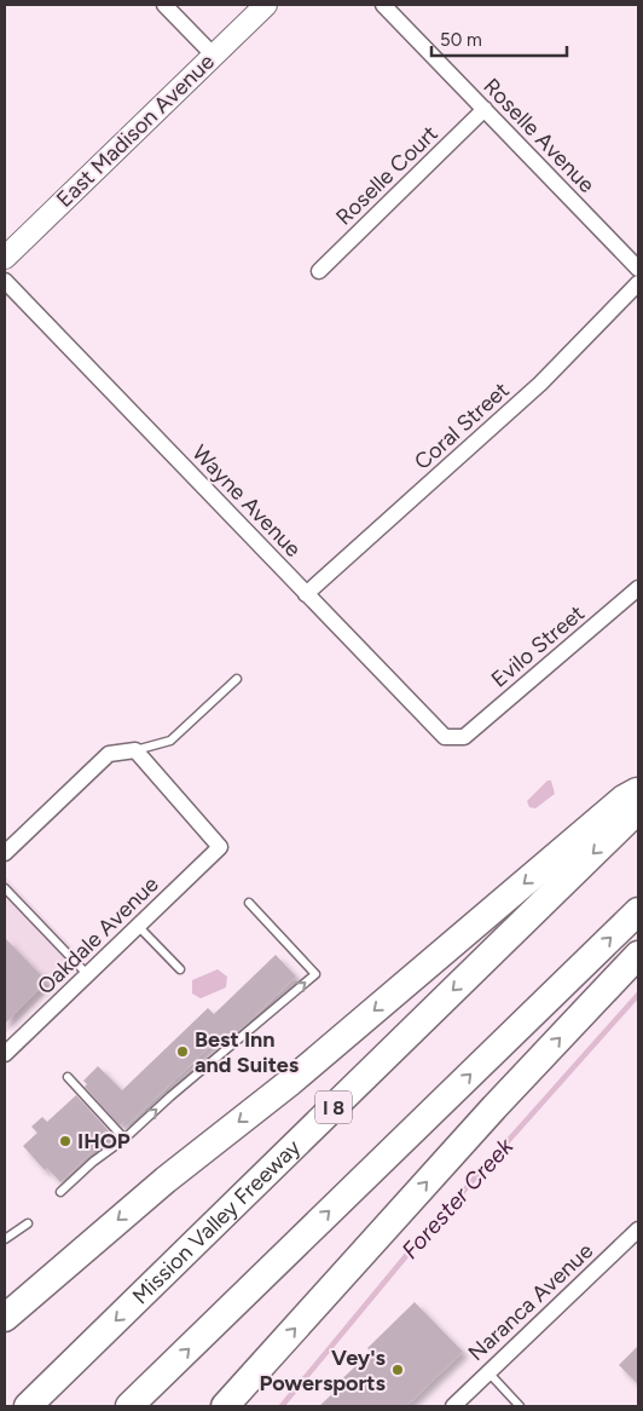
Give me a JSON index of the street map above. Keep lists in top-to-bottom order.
{
  "streets": {
    "highway": ["I 8", "Mission Valley Freeway"],
    "street": [
      "East Madison Avenue",
      "Roselle Avenue",
      "Roselle Court",
      "Coral Street",
      "Wayne Avenue",
      "Evilo Street",
      "Oakdale Avenue",
      "Naranca Avenue"
    ]
  },
  "crossings": [
    ["Roselle Avenue", "Roselle Court"],
    ["Coral Street", "Wayne Avenue"],
    ["Wayne Avenue", "Evilo Street"]
  ],
  "water": ["Forester Creek"],
  "places": ["Best Inn and Suites", "IHOP", "Vey's Powersports"],
  "scale_bar": "50 m"
}
